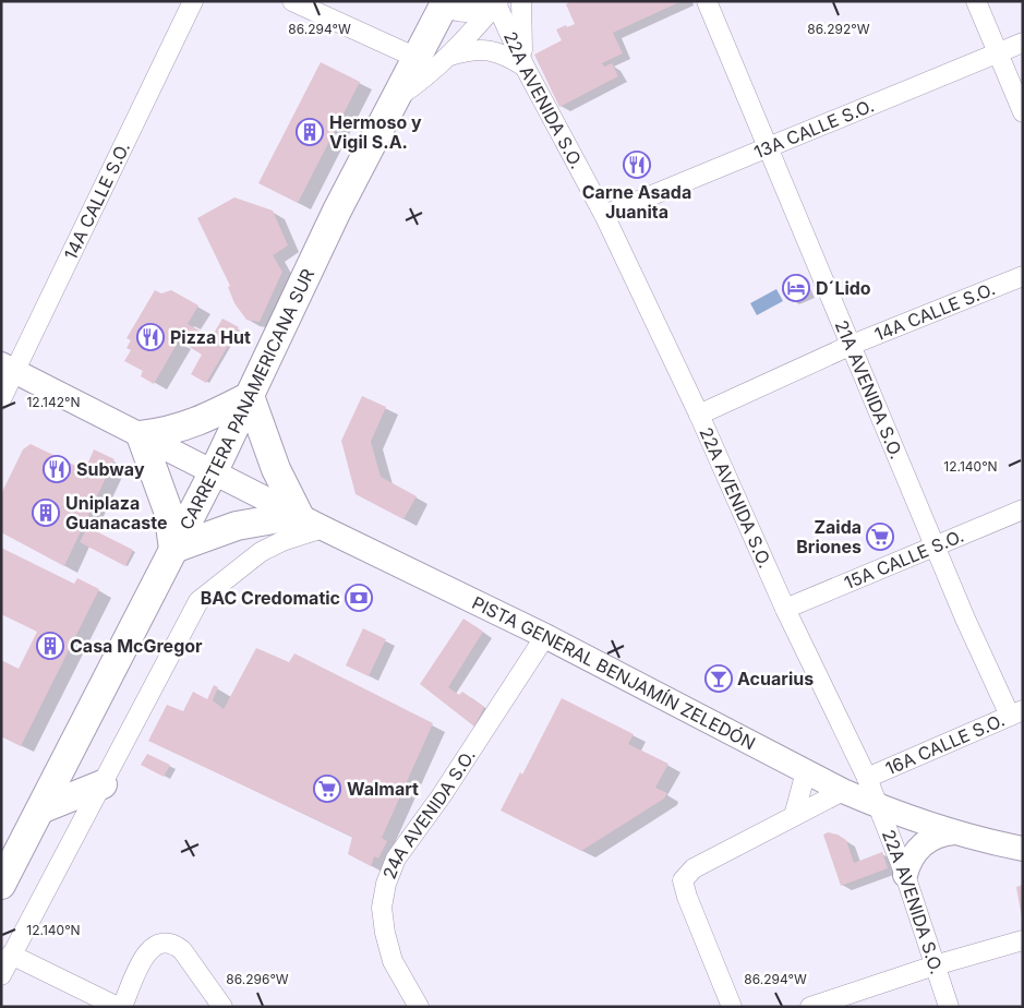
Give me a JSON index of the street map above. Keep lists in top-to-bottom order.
{
  "streets": {
    "highway": ["CARRETERA PANAMERICANA SUR"],
    "main road": ["PISTA GENERAL BENJAMÍN ZELEDÓN"],
    "street": [
      "22A AVENIDA S.O.",
      "13A CALLE S.O.",
      "14A CALLE S.O.",
      "21A AVENIDA S.O.",
      "15A CALLE S.O.",
      "16A CALLE S.O.",
      "24A AVENIDA S.O."
    ]
  },
  "crossings": [
    ["22A AVENIDA S.O.", "13A CALLE S.O."],
    ["22A AVENIDA S.O.", "14A CALLE S.O."],
    ["22A AVENIDA S.O.", "15A CALLE S.O."],
    ["22A AVENIDA S.O.", "PISTA GENERAL BENJAMÍN ZELEDÓN"],
    ["22A AVENIDA S.O.", "16A CALLE S.O."],
    ["13A CALLE S.O.", "21A AVENIDA S.O."],
    ["14A CALLE S.O.", "21A AVENIDA S.O."],
    ["14A CALLE S.O.", "PISTA GENERAL BENJAMÍN ZELEDÓN"],
    ["21A AVENIDA S.O.", "15A CALLE S.O."],
    ["21A AVENIDA S.O.", "16A CALLE S.O."],
    ["CARRETERA PANAMERICANA SUR", "PISTA GENERAL BENJAMÍN ZELEDÓN"],
    ["PISTA GENERAL BENJAMÍN ZELEDÓN", "24A AVENIDA S.O."]
  ],
  "places": {
    "building": ["Hermoso y Vigil S.A.", "Uniplaza Guanacaste", "Casa McGregor"],
    "restaurant": ["Carne Asada Juanita", "Pizza Hut", "Subway"],
    "hotel": ["D´Lido"],
    "supermarket": ["Zaida Briones", "Walmart"],
    "bank": ["BAC Credomatic"],
    "bar": ["Acuarius"]
  },
  "coordinates": [
    "86.294°W",
    "86.292°W",
    "12.142°N",
    "12.140°N",
    "86.296°W"
  ]
}
